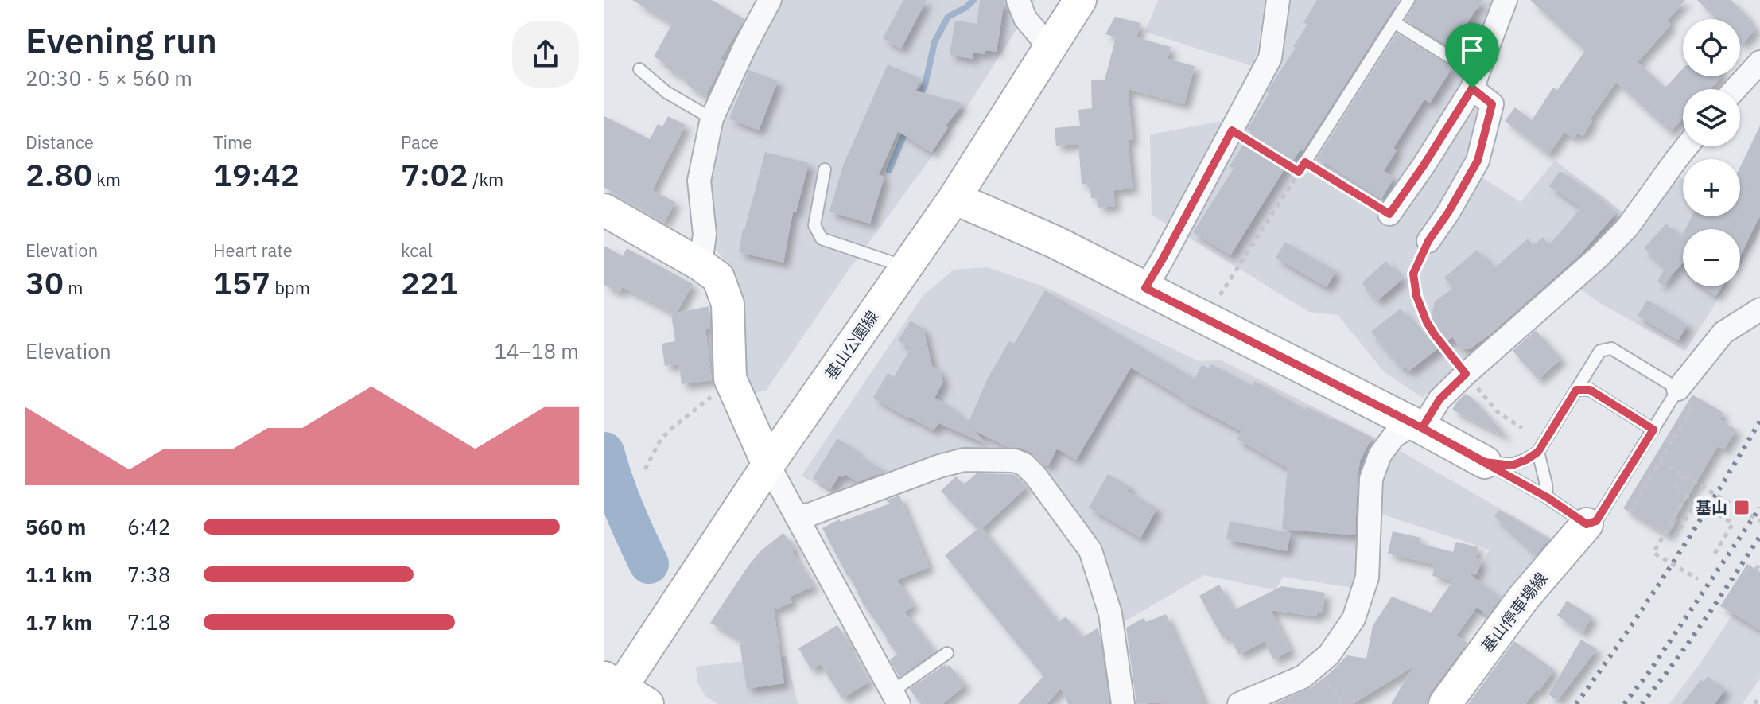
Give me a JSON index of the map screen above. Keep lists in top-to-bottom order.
{
  "streets": {
    "main road": ["基山公園線", "基山停車場線"]
  },
  "places": {
    "transit": ["基山"]
  },
  "page": {
    "heading": ["Evening run", "20:30 · 5 × 560 m"],
    "map_buttons": ["+", "−"],
    "stats": [
      ["Distance", "2.80 km"],
      ["Time", "19:42"],
      ["Pace", "7:02 /km"],
      ["Elevation", "30 m"],
      ["Heart rate", "157 bpm"],
      ["kcal", "221"]
    ],
    "chart": ["Elevation", "14–18 m"],
    "list": [
      {
        "name": "560 m",
        "note": "6:42"
      },
      {
        "name": "1.1 km",
        "note": "7:38"
      },
      {
        "name": "1.7 km",
        "note": "7:18"
      }
    ]
  }
}
